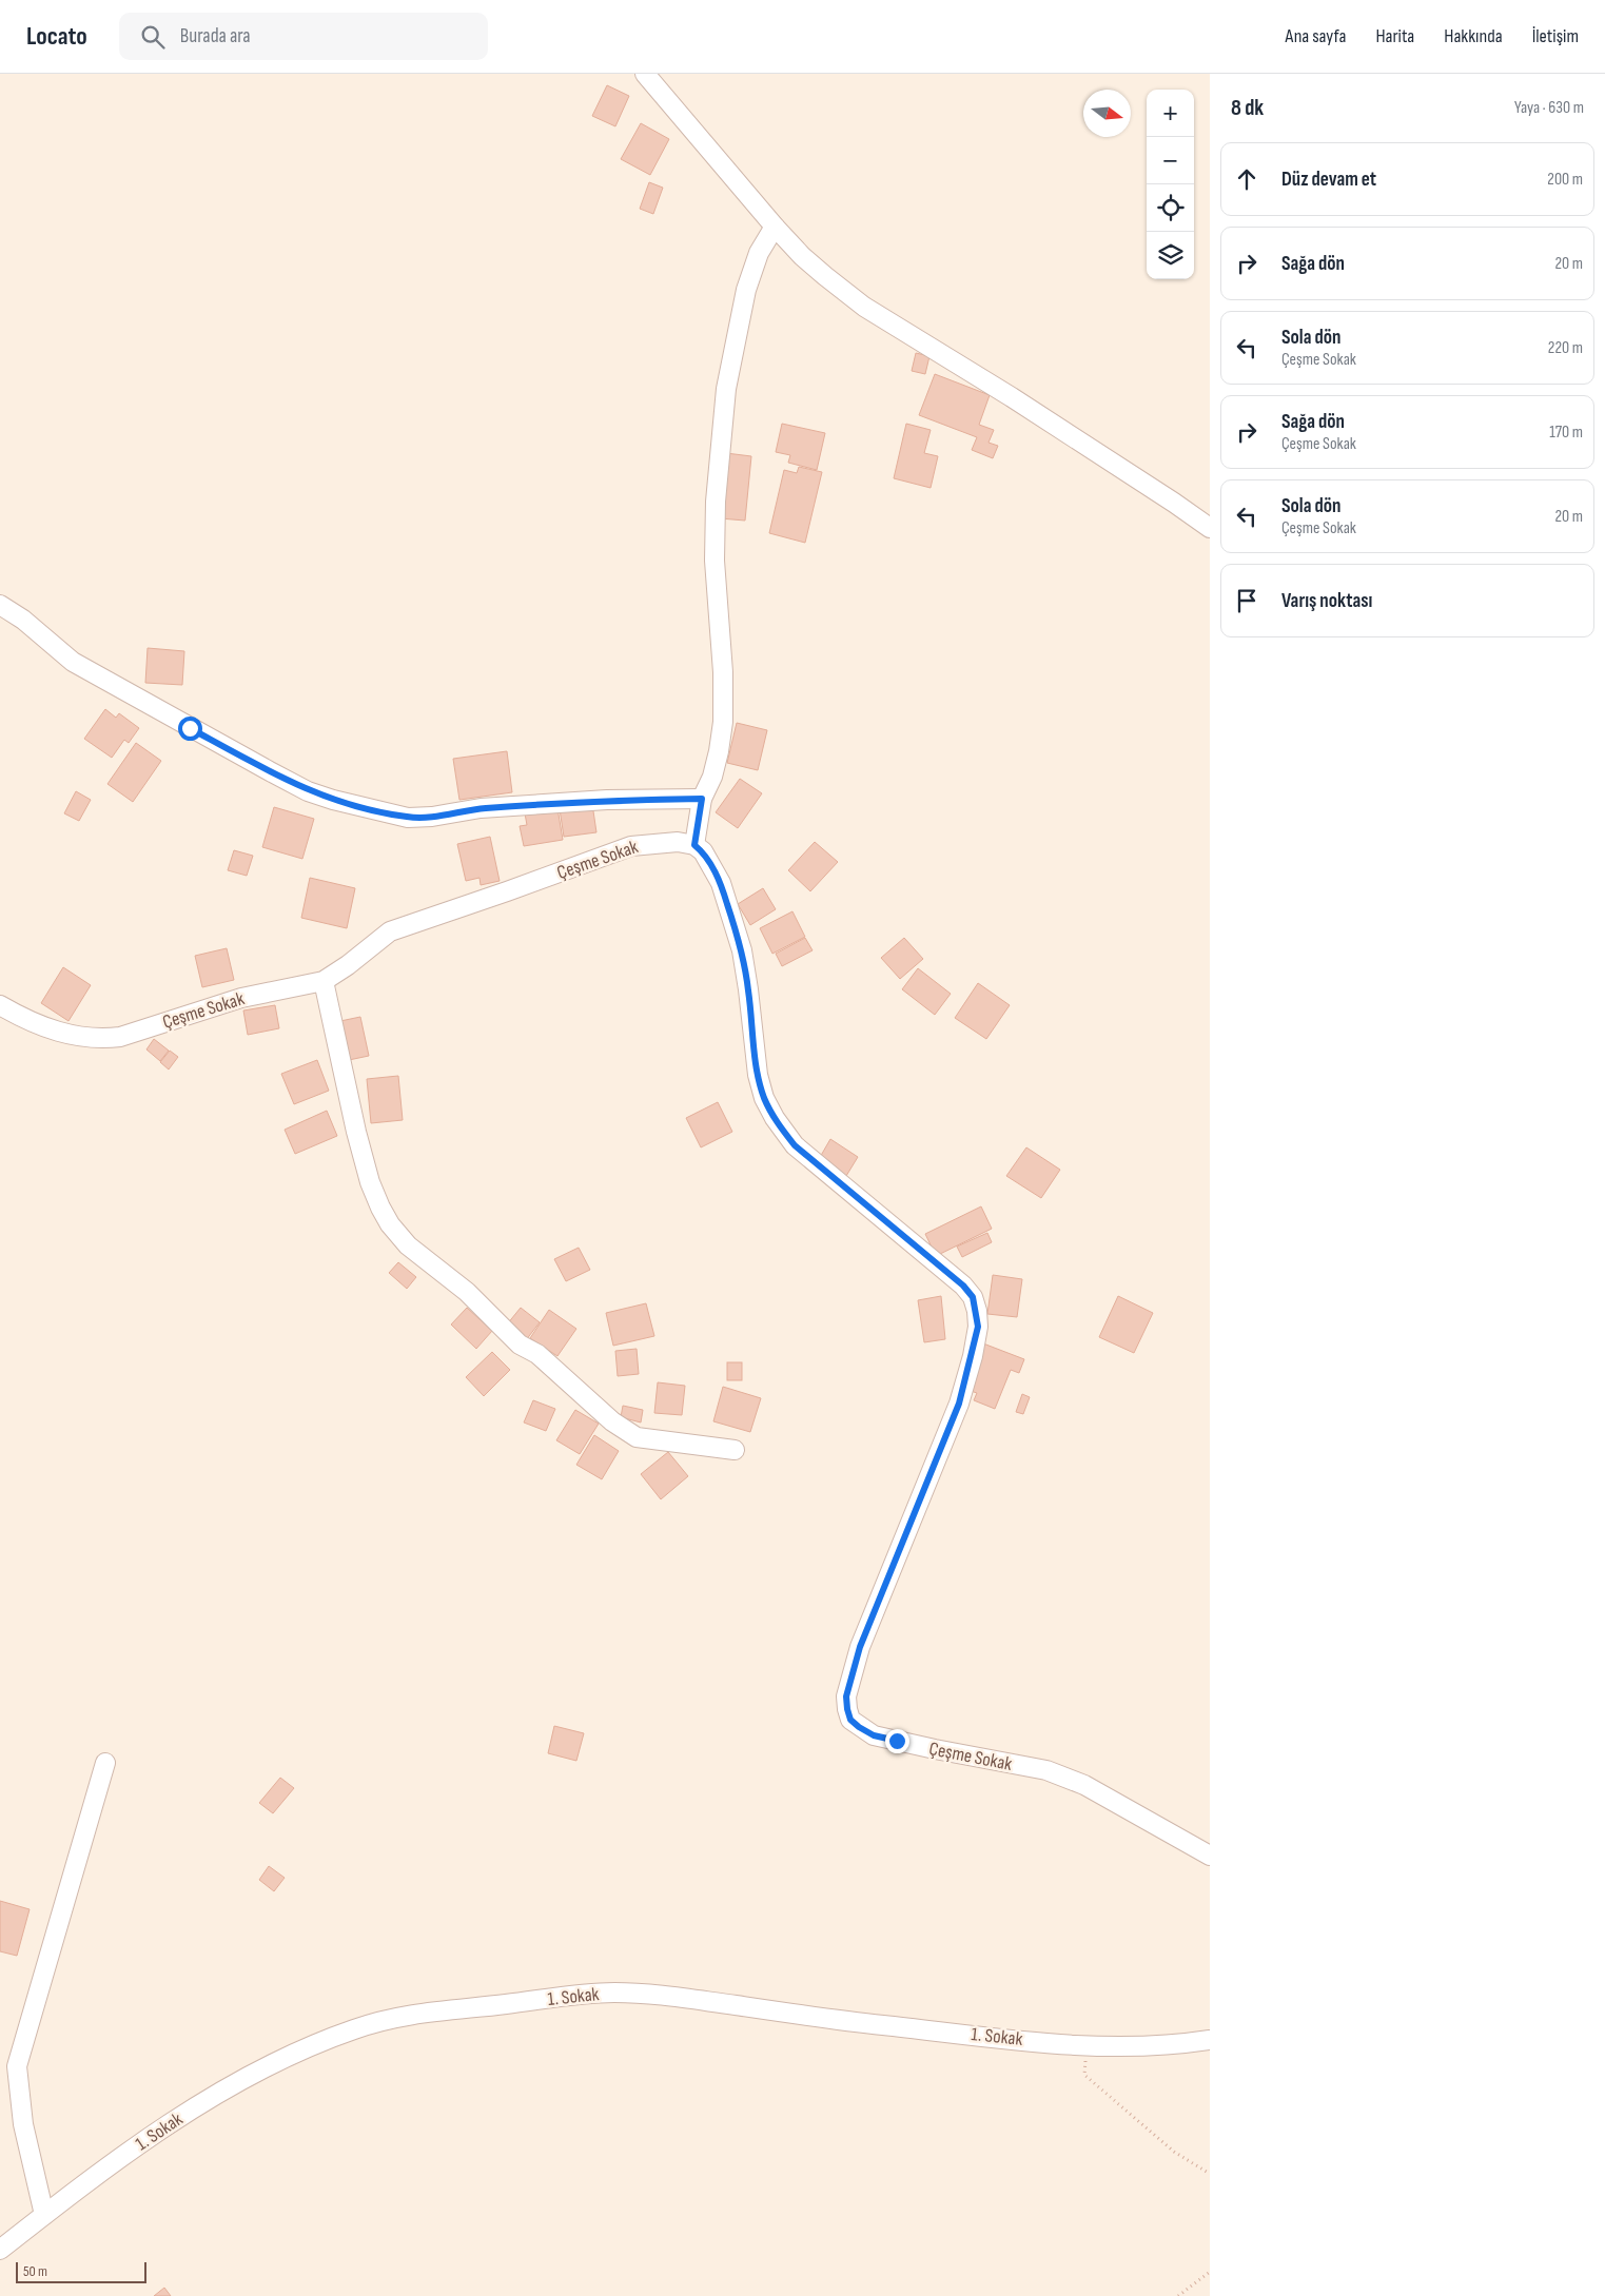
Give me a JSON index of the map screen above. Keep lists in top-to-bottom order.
{
  "streets": {
    "street": ["Çeşme Sokak", "1. Sokak"]
  },
  "scale_bar": "50 m",
  "north": "right",
  "page": {
    "header": "Locato",
    "search": "Burada ara",
    "nav": [
      "Ana sayfa",
      "Harita",
      "Hakkında",
      "İletişim"
    ],
    "heading": ["8 dk", "Yaya · 630 m"],
    "map_buttons": ["+", "−"],
    "list": [
      ["Düz devam et", "200 m"],
      ["Sağa dön", "20 m"],
      ["Sola dön", "Çeşme Sokak", "220 m"],
      ["Sağa dön", "Çeşme Sokak", "170 m"],
      ["Sola dön", "Çeşme Sokak", "20 m"],
      "Varış noktası"
    ],
    "scale": "50 m"
  }
}
